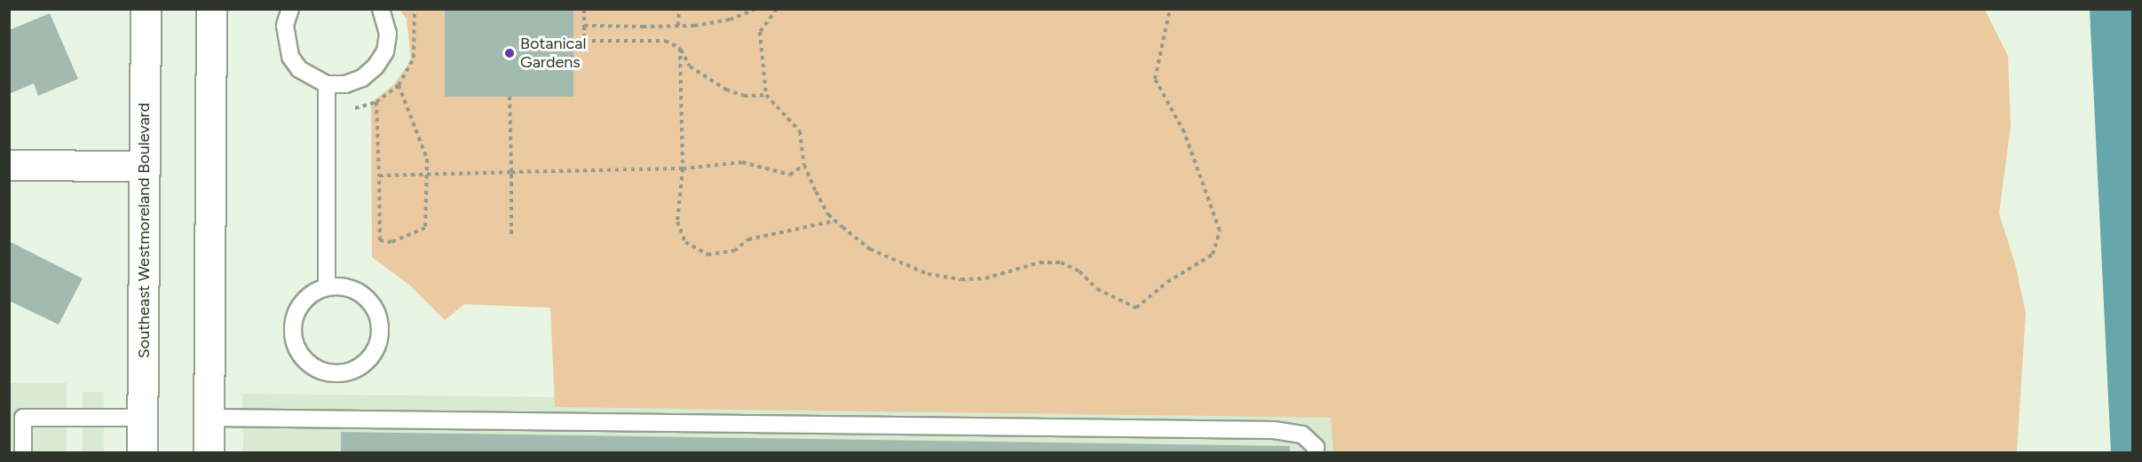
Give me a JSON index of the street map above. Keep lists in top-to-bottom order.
{
  "streets": {
    "street": ["Southeast Westmoreland Boulevard"]
  },
  "places": ["Botanical Gardens"]
}
